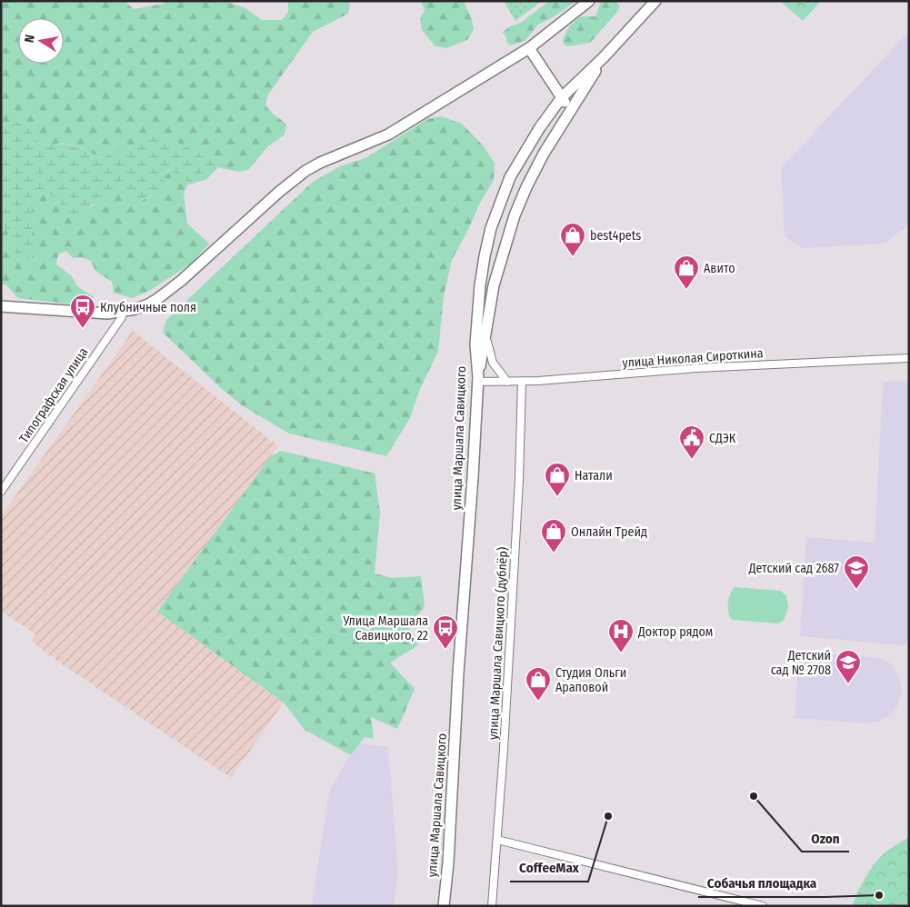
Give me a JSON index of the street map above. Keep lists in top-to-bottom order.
{
  "streets": {
    "street": [
      "улица Николая Сироткина",
      "Типографская улица",
      "улица Маршала Савицкого",
      "улица Маршала Савицкого (дублёр)"
    ]
  },
  "crossings": [
    ["улица Николая Сироткина", "улица Маршала Савицкого"],
    ["улица Николая Сироткина", "улица Маршала Савицкого (дублёр)"]
  ],
  "places": {
    "shop": [
      "best4pets",
      "Авито",
      "Натали",
      "Онлайн Трейд",
      "Студия Ольги Араповой"
    ],
    "bus stop": ["Клубничные поля", "Улица Маршала Савицкого, 22"],
    "public building": ["СДЭК"],
    "school or university": ["Детский сад 2687", "Детский сад № 2708"],
    "hospital": ["Доктор рядом"],
    "other": ["Ozon", "CoffeeMax", "Собачья площадка"]
  },
  "north": "left"
}
